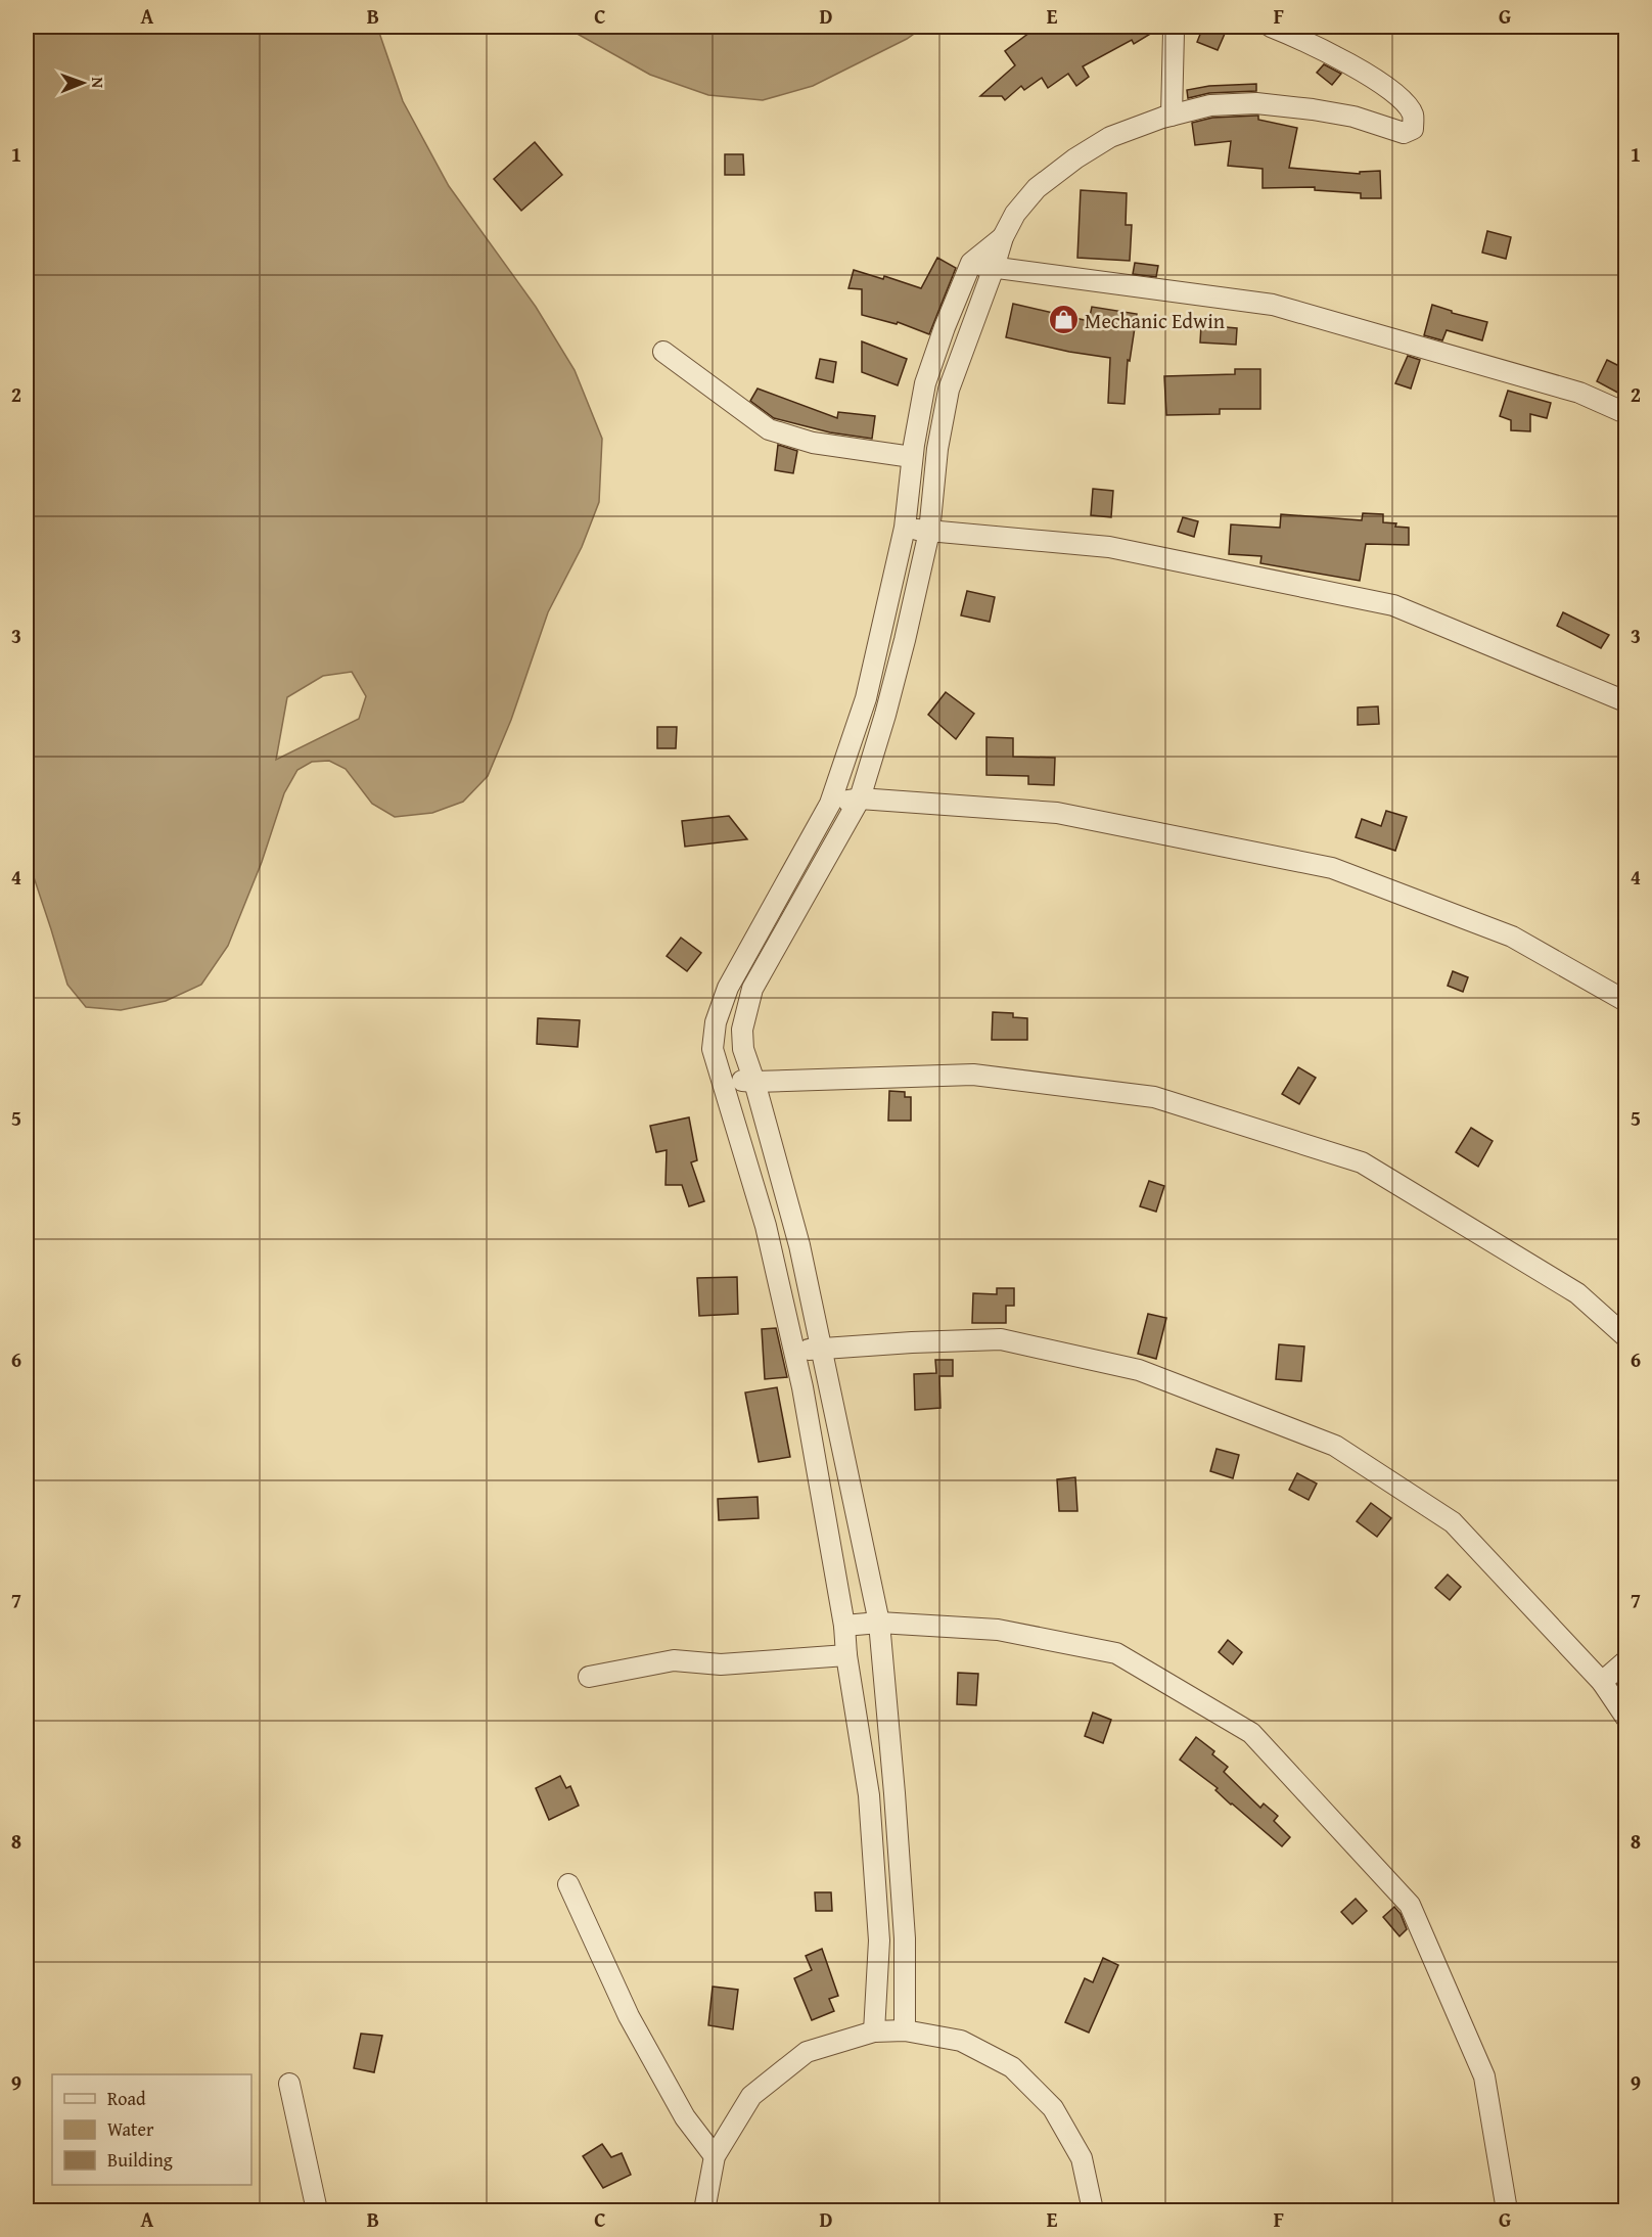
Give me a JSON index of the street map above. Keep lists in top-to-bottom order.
{
  "places": {
    "shop": ["Mechanic Edwin"]
  },
  "legend": ["Road", "Water", "Building"],
  "north": "right",
  "grid": {
    "columns": [
      "A",
      "B",
      "C",
      "D",
      "E",
      "F",
      "G"
    ],
    "rows": [
      "1",
      "2",
      "3",
      "4",
      "5",
      "6",
      "7",
      "8",
      "9"
    ]
  }
}
